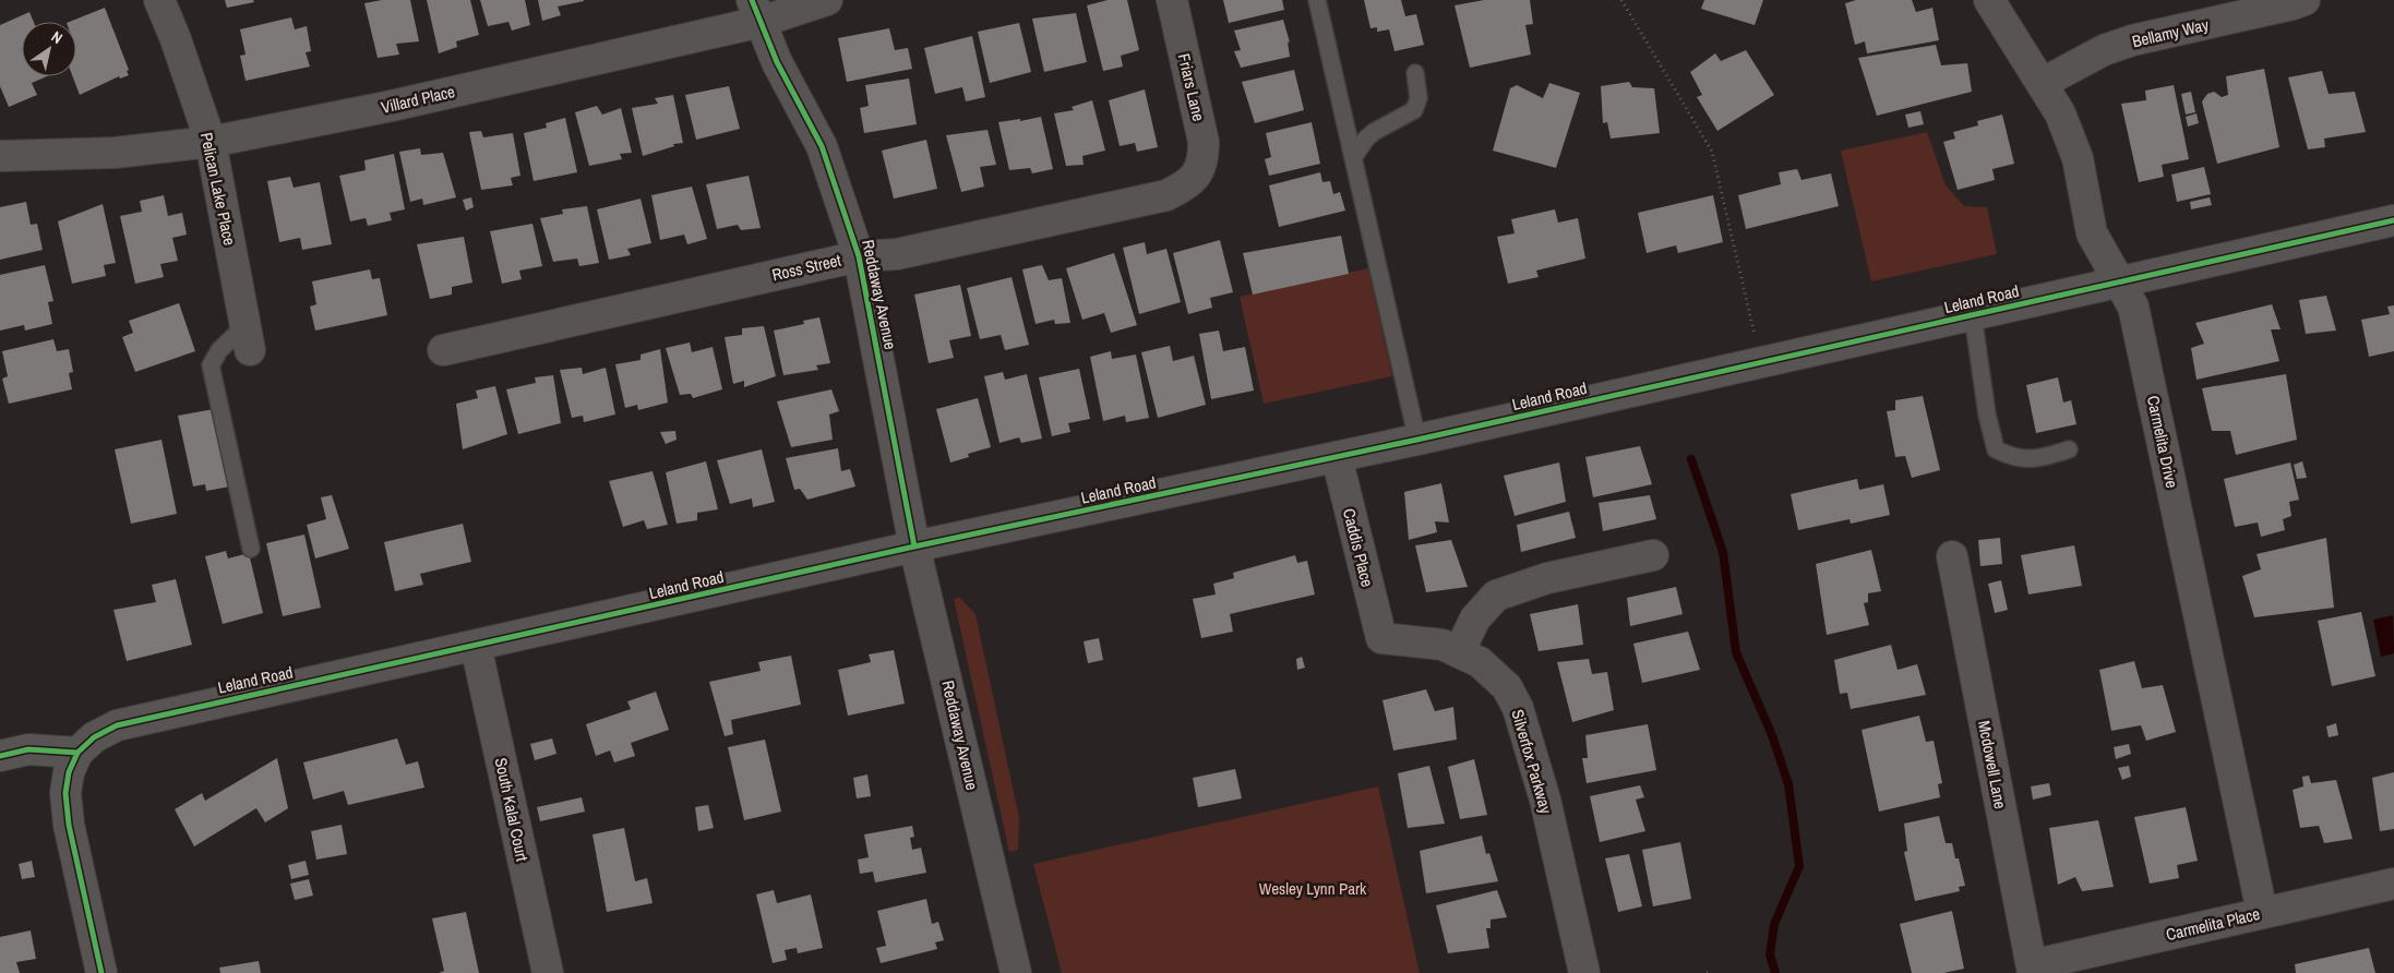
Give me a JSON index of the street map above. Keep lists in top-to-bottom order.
{
  "streets": {
    "street": [
      "Bellamy Way",
      "Friars Lane",
      "Villard Place",
      "Pelican Lake Place",
      "Ross Street",
      "Reddaway Avenue",
      "Leland Road",
      "Carmelita Drive",
      "Caddis Place",
      "Silverfox Parkway",
      "Mcdowell Lane",
      "South Kalal Court",
      "Carmelita Place"
    ]
  },
  "crossings": [
    ["Bellamy Way", "Carmelita Drive"],
    ["Friars Lane", "Ross Street"],
    ["Villard Place", "Pelican Lake Place"],
    ["Villard Place", "Reddaway Avenue"],
    ["Ross Street", "Reddaway Avenue"],
    ["Reddaway Avenue", "Leland Road"],
    ["Leland Road", "Carmelita Drive"],
    ["Leland Road", "Caddis Place"],
    ["Leland Road", "South Kalal Court"],
    ["Carmelita Drive", "Carmelita Place"],
    ["Caddis Place", "Silverfox Parkway"],
    ["Mcdowell Lane", "Carmelita Place"]
  ],
  "parks": ["Wesley Lynn Park"],
  "north": "top right"
}
